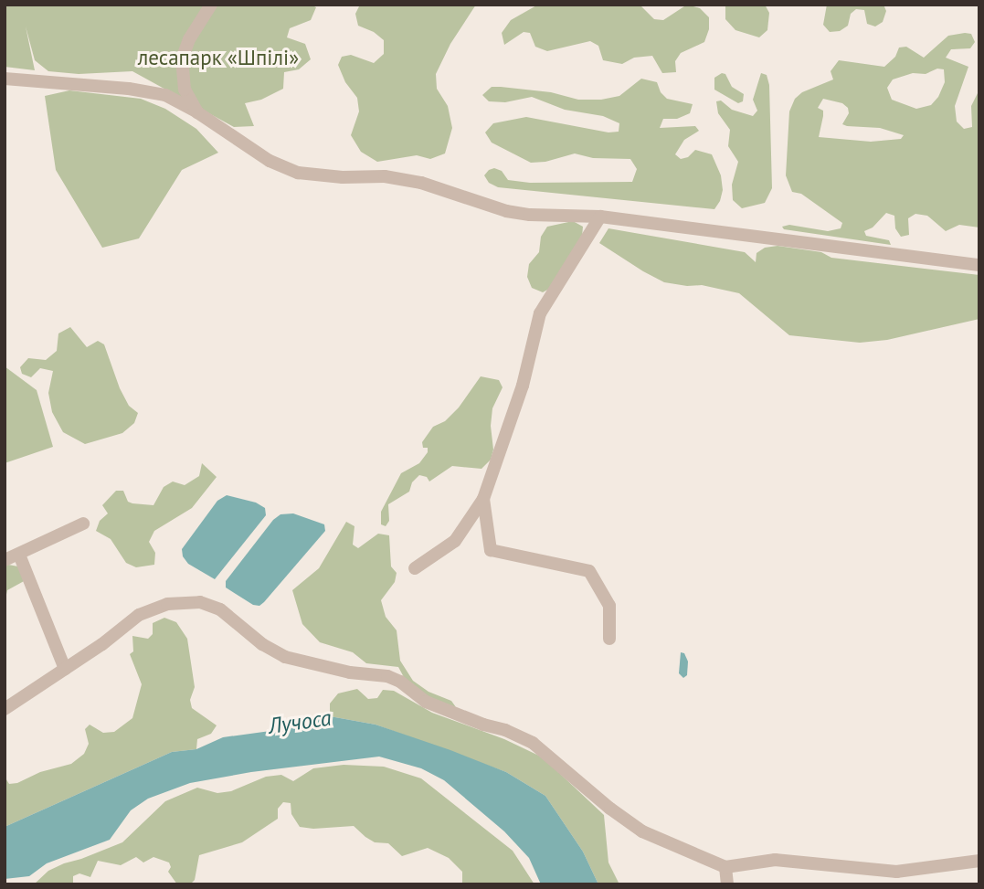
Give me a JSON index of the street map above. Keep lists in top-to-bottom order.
{
  "water": ["Лучоса"],
  "parks": ["лесапарк «Шпілі»"]
}
